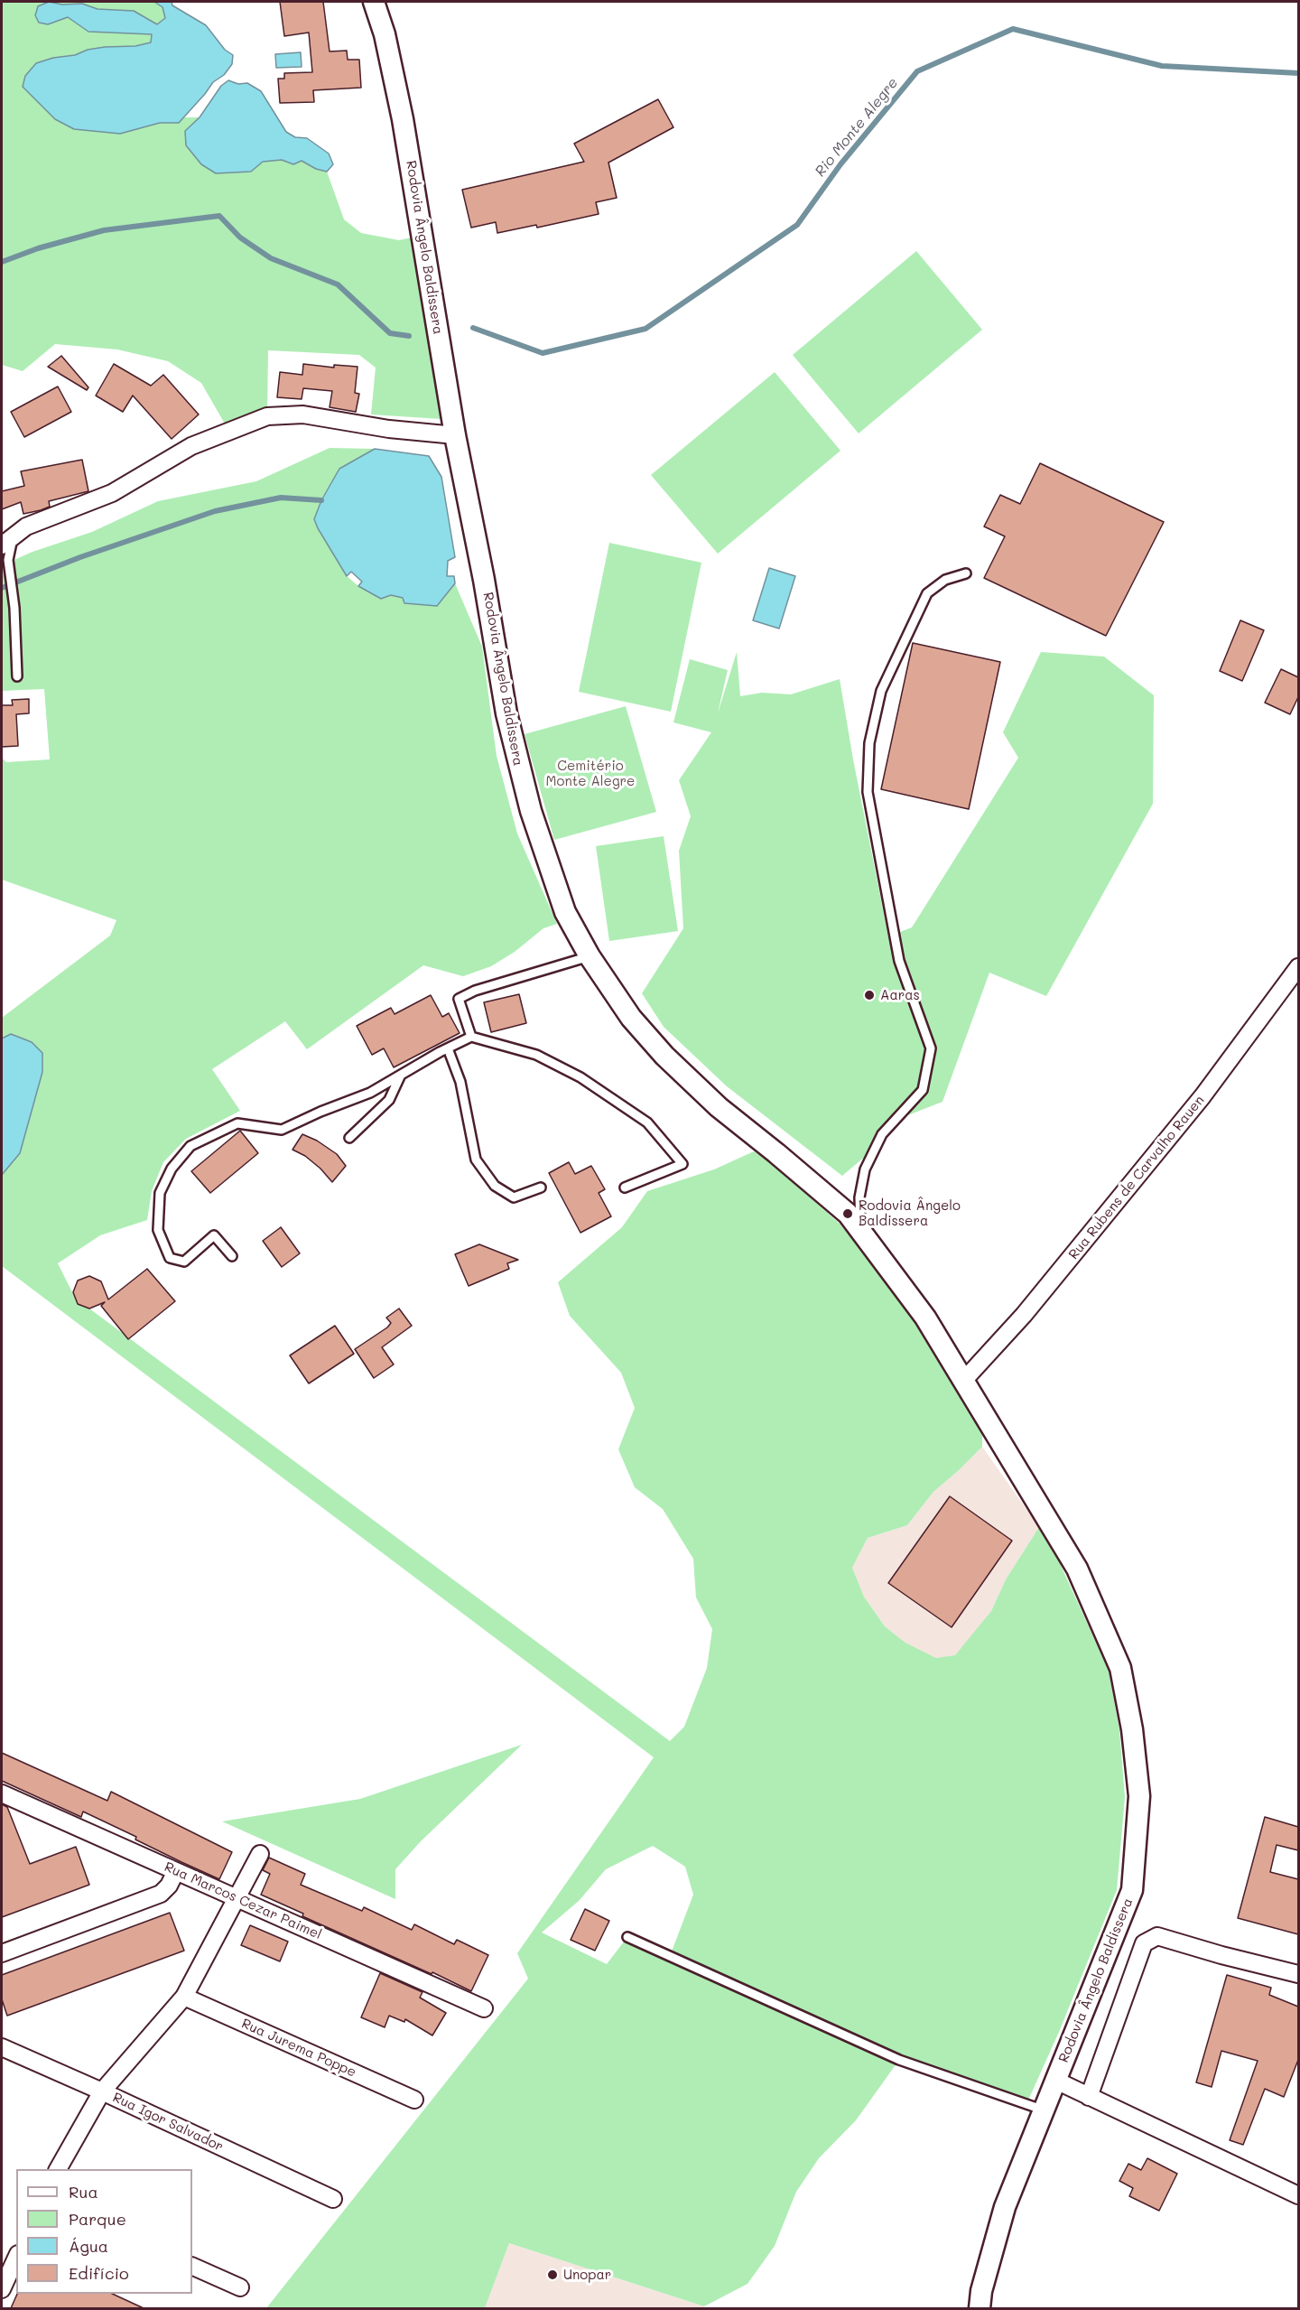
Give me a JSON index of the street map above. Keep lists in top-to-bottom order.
{
  "streets": {
    "street": [
      "Rodovia Ângelo Baldissera",
      "Rua Rubens de Carvalho Rauen",
      "Rua Marcos Cezar Paimel",
      "Rua Jurema Poppe",
      "Rua Igor Salvador"
    ]
  },
  "crossings": [
    ["Rodovia Ângelo Baldissera", "Rua Rubens de Carvalho Rauen"]
  ],
  "water": ["Rio Monte Alegre"],
  "parks": ["Cemitério Monte Alegre"],
  "places": ["Aaras", "Rodovia Ângelo Baldissera", "Unopar"],
  "legend": [
    "Rua",
    "Parque",
    "Água",
    "Edifício"
  ]
}
